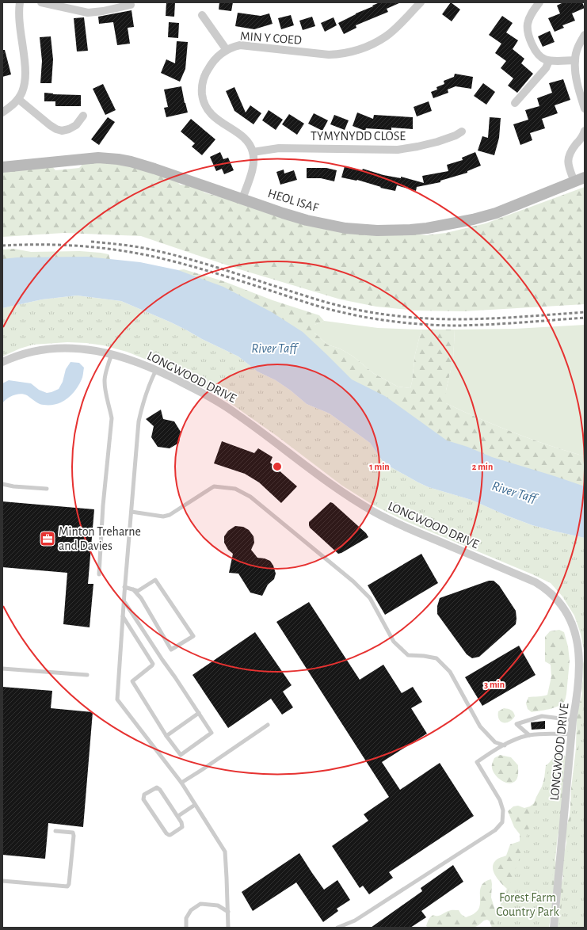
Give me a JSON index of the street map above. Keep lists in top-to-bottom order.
{
  "streets": {
    "main road": ["HEOL ISAF"],
    "street": ["MIN Y COED", "TYMYNYDD CLOSE", "LONGWOOD DRIVE"]
  },
  "crossings": [
    ["MIN Y COED", "TYMYNYDD CLOSE"]
  ],
  "water": ["River Taff"],
  "parks": ["Forest Farm Country Park"],
  "places": {
    "office": ["Minton Treharne and Davies"]
  },
  "rings": ["1 min", "2 min", "3 min"]
}
